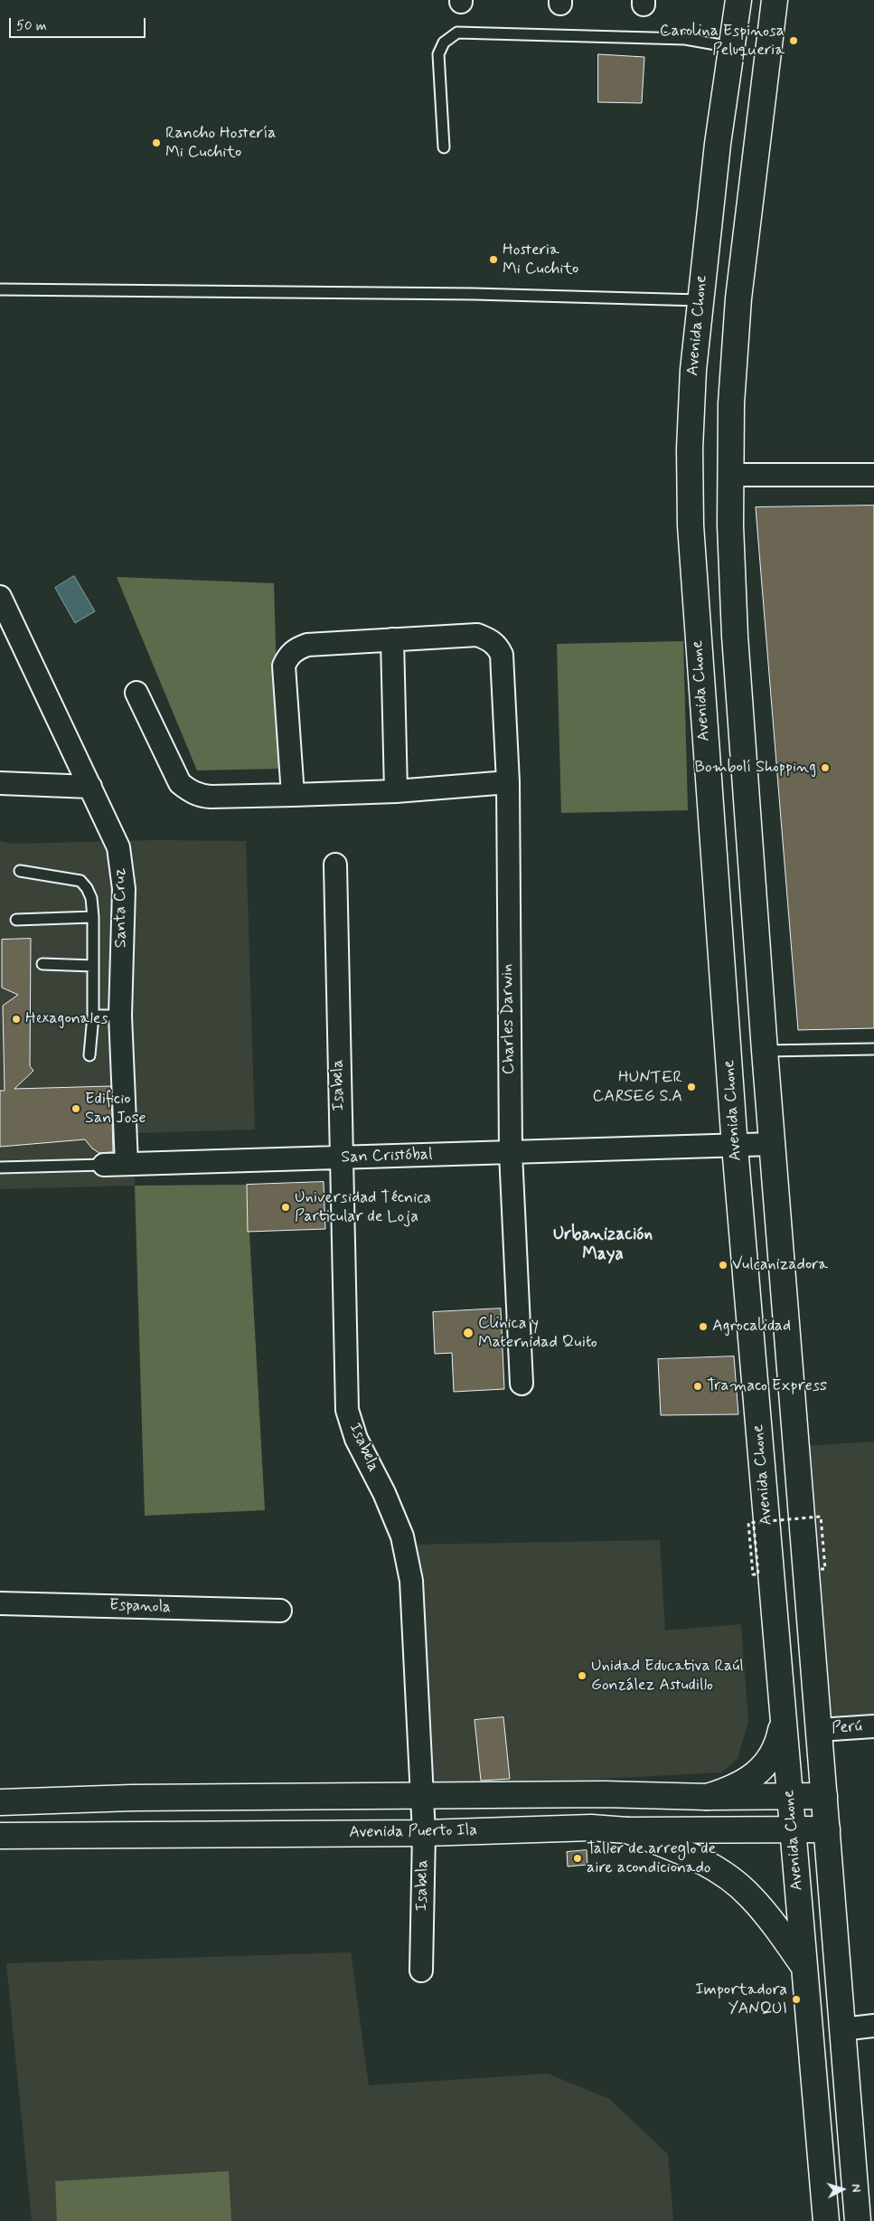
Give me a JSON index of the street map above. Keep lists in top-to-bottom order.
{
  "streets": {
    "main road": ["Avenida Chone", "Avenida Puerto Ila"],
    "street": [
      "Santa Cruz",
      "Charles Darwin",
      "Isabela",
      "San Cristóbal",
      "Espanola",
      "Perú"
    ]
  },
  "crossings": [
    ["Avenida Chone", "San Cristóbal"],
    ["Avenida Chone", "Perú"],
    ["Avenida Chone", "Avenida Puerto Ila"],
    ["Santa Cruz", "San Cristóbal"],
    ["Charles Darwin", "San Cristóbal"],
    ["Isabela", "San Cristóbal"],
    ["Isabela", "Avenida Puerto Ila"]
  ],
  "districts": ["Urbanización Maya"],
  "places": [
    "Carolina Espinosa Peluqueria",
    "Rancho Hostería Mi Cuchito",
    "Hosteria Mi Cuchito",
    "Bombolí Shopping",
    "Hexagonales",
    "HUNTER CARSEG S.A",
    "Edificio San Jose",
    "Universidad Técnica Particular de Loja",
    "Vulcanizadora",
    "Agrocalidad",
    "Clinica y Maternidad Quito",
    "Tramaco Express",
    "Unidad Educativa Raúl González Astudillo",
    "Taller de arreglo de aire acondicionado",
    "Importadora YANQUI"
  ],
  "scale_bar": "50 m",
  "north": "right"
}
